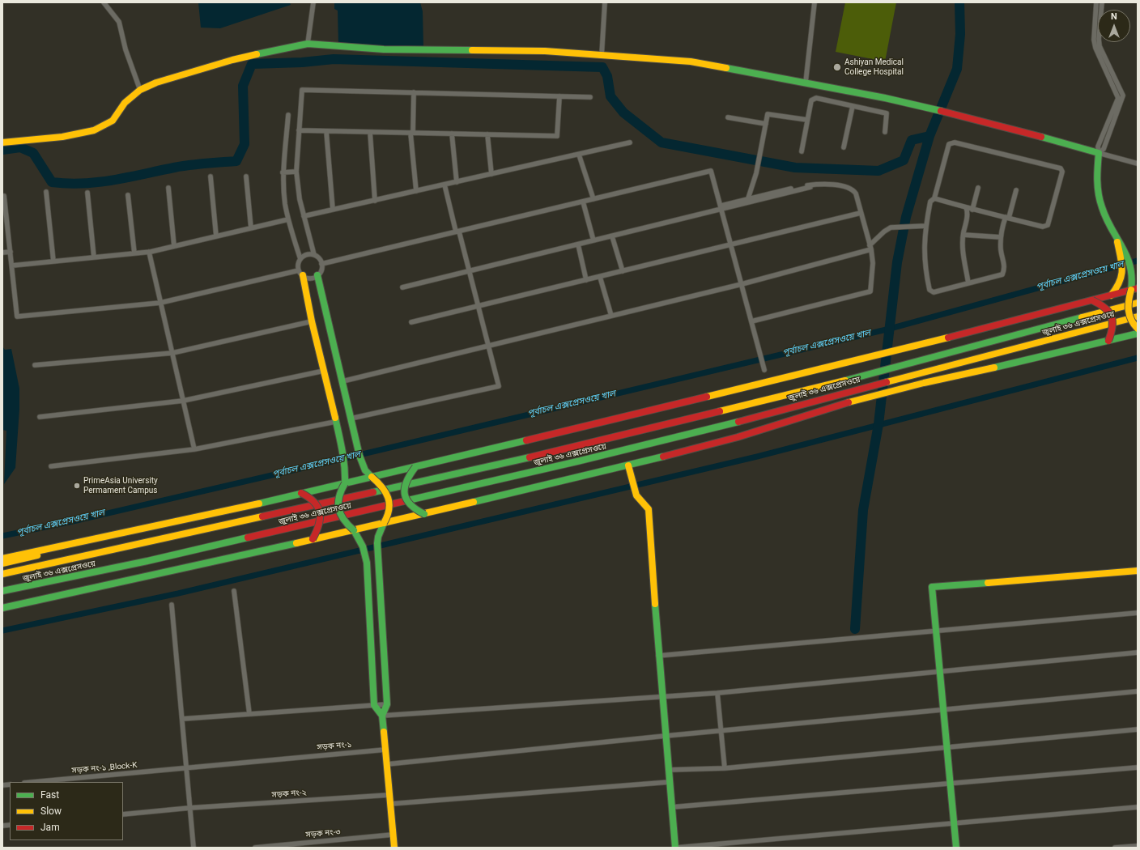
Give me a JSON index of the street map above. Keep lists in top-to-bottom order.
{
  "streets": {
    "main road": ["জুলাই ৩৬ এক্সপ্রেসওয়ে"],
    "street": [
      "সড়ক নং-১",
      "সড়ক নং-১ ,Block-K",
      "সড়ক নং-২",
      "সড়ক নং-৩"
    ]
  },
  "crossings": [
    ["সড়ক নং-১", "সড়ক নং-১ ,Block-K"]
  ],
  "water": ["পূর্বাচল এক্সপ্রেসওয়ে খাল"],
  "places": ["Ashiyan Medical College Hospital", "PrimeAsia University Permament Campus"],
  "legend": ["Fast", "Slow", "Jam"],
  "north": "top"
}
